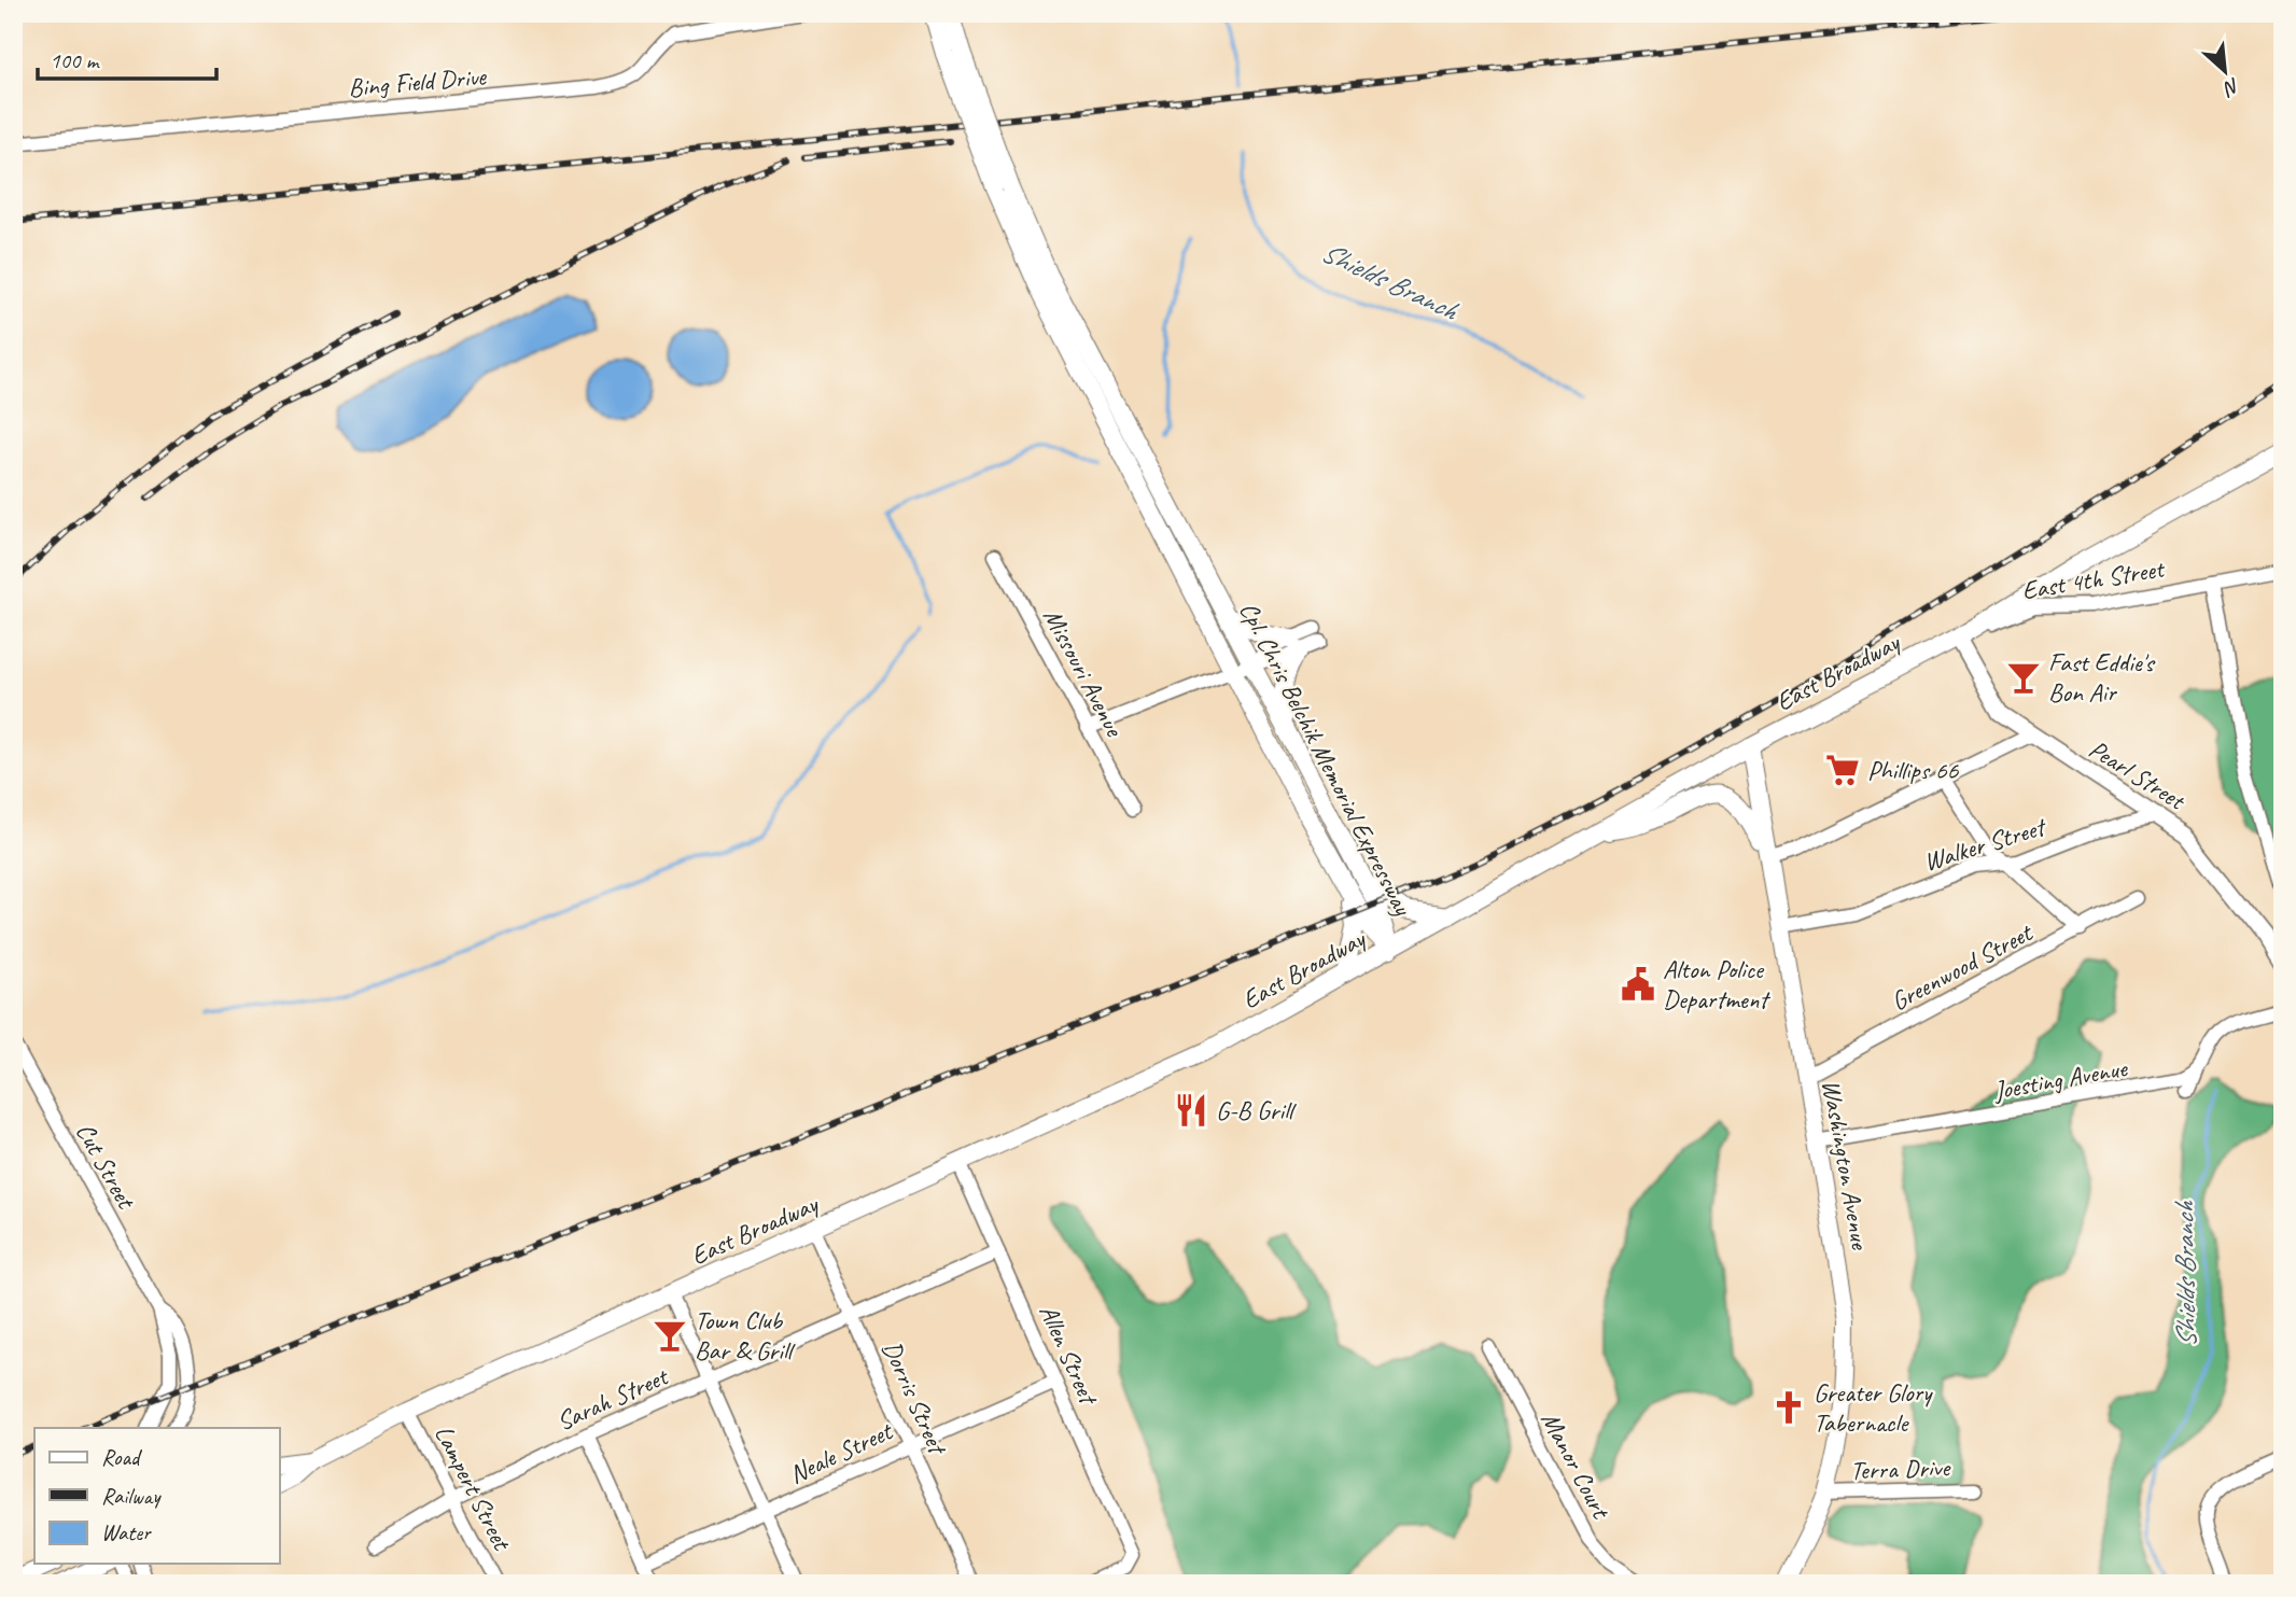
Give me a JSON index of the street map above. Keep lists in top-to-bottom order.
{
  "streets": {
    "main road": ["East Broadway", "Cpl. Chris Belchik Memorial Expressway", "Washington Avenue"],
    "street": [
      "Bing Field Drive",
      "East 4th Street",
      "Missouri Avenue",
      "Pearl Street",
      "Walker Street",
      "Greenwood Street",
      "Joesting Avenue",
      "Cut Street",
      "Allen Street",
      "Dorris Street",
      "Sarah Street",
      "Neale Street",
      "Manor Court",
      "Terra Drive",
      "Lampert Street"
    ]
  },
  "crossings": [
    ["East 4th Street", "East Broadway"],
    ["East 4th Street", "Pearl Street"],
    ["East Broadway", "Cpl. Chris Belchik Memorial Expressway"],
    ["East Broadway", "Pearl Street"],
    ["East Broadway", "Washington Avenue"],
    ["East Broadway", "Allen Street"],
    ["East Broadway", "Dorris Street"],
    ["East Broadway", "Lampert Street"],
    ["Pearl Street", "Walker Street"],
    ["Walker Street", "Washington Avenue"],
    ["Greenwood Street", "Washington Avenue"],
    ["Joesting Avenue", "Washington Avenue"],
    ["Washington Avenue", "Terra Drive"],
    ["Allen Street", "Sarah Street"],
    ["Allen Street", "Neale Street"],
    ["Dorris Street", "Sarah Street"],
    ["Dorris Street", "Neale Street"],
    ["Sarah Street", "Lampert Street"]
  ],
  "water": ["Shields Branch"],
  "places": {
    "bar": ["Fast Eddie's Bon Air", "Town Club Bar & Grill"],
    "supermarket": ["Phillips 66"],
    "public building": ["Alton Police Department"],
    "restaurant": ["G-B Grill"],
    "church": ["Greater Glory Tabernacle"]
  },
  "legend": ["Road", "Railway", "Water"],
  "scale_bar": "100 m",
  "north": "bottom right"
}
